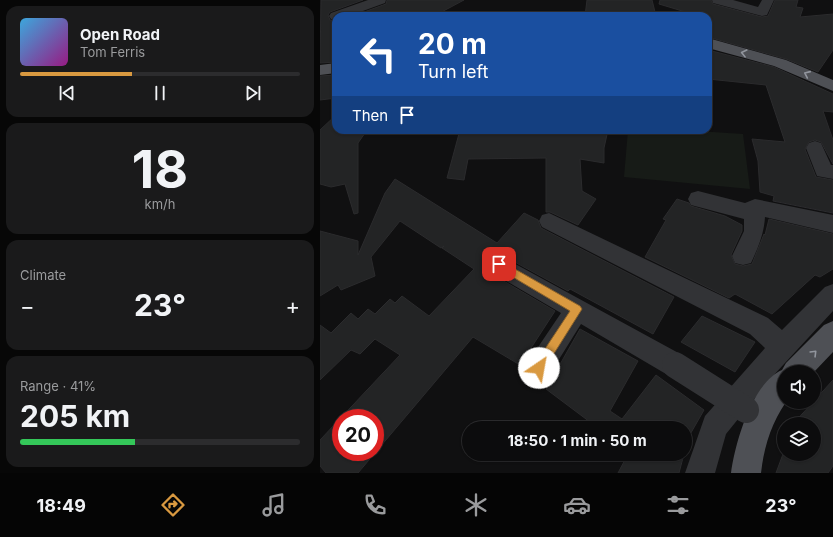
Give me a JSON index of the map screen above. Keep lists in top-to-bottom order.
{
  "page": {
    "turn": ["20 m", "Turn left"],
    "song": ["Open Road", "Tom Ferris"],
    "then": "Then",
    "tile": [
      ["18", "km/h"],
      "Climate",
      ["Range · 41%", "205 km"]
    ],
    "heat": ["−", "23°", "+"],
    "limit": "20",
    "trip": "18:50 · 1 min · 50 m",
    "tabs": ["18:49", "23°"]
  }
}
